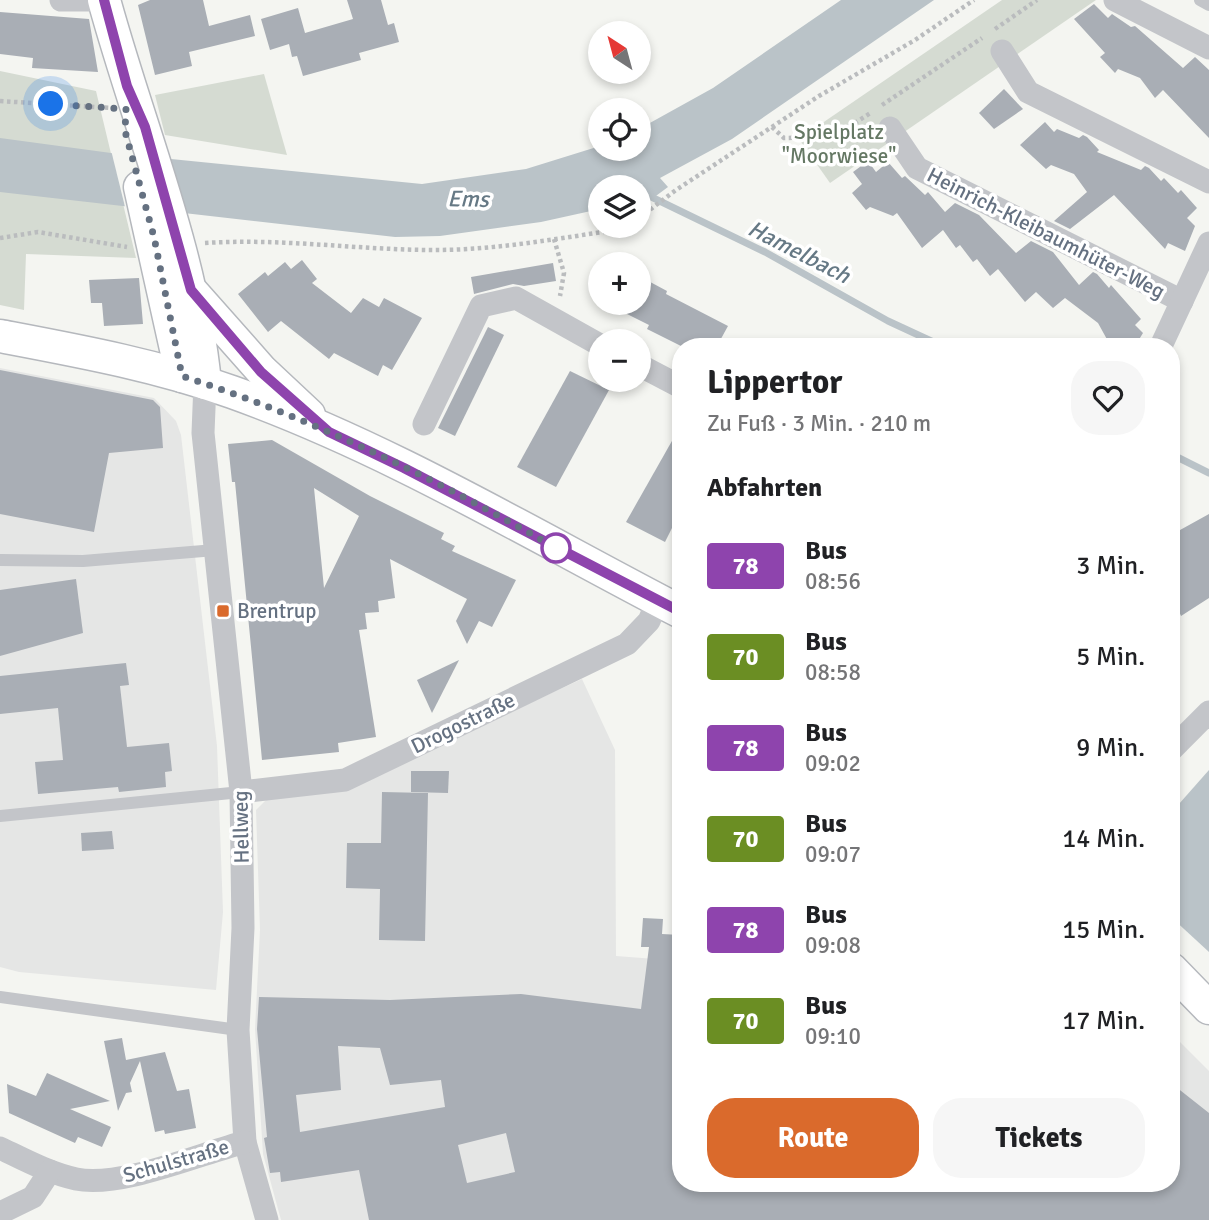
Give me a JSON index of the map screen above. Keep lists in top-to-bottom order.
{
  "streets": {
    "street": [
      "Heinrich-Kleibaumhüter-Weg",
      "Drogostraße",
      "Hellweg",
      "Schulstraße"
    ]
  },
  "crossings": [
    ["Drogostraße", "Hellweg"],
    ["Hellweg", "Schulstraße"]
  ],
  "water": ["Ems", "Hamelbach"],
  "parks": ["Spielplatz \"Moorwiese\""],
  "places": {
    "transit": ["Brentrup"]
  },
  "lines": ["bus line 78"],
  "north": "top left",
  "page": {
    "map_buttons": ["+", "−"],
    "heading": [
      ["Lippertor", "Zu Fuß · 3 Min. · 210 m"],
      "Abfahrten"
    ],
    "list": [
      {
        "mark": "78",
        "name": "Bus",
        "note": "08:56",
        "value": "3 Min."
      },
      {
        "mark": "70",
        "name": "Bus",
        "note": "08:58",
        "value": "5 Min."
      },
      {
        "mark": "78",
        "name": "Bus",
        "note": "09:02",
        "value": "9 Min."
      },
      {
        "mark": "70",
        "name": "Bus",
        "note": "09:07",
        "value": "14 Min."
      },
      {
        "mark": "78",
        "name": "Bus",
        "note": "09:08",
        "value": "15 Min."
      },
      {
        "mark": "70",
        "name": "Bus",
        "note": "09:10",
        "value": "17 Min."
      }
    ],
    "buttons": ["Route", "Tickets"]
  }
}
